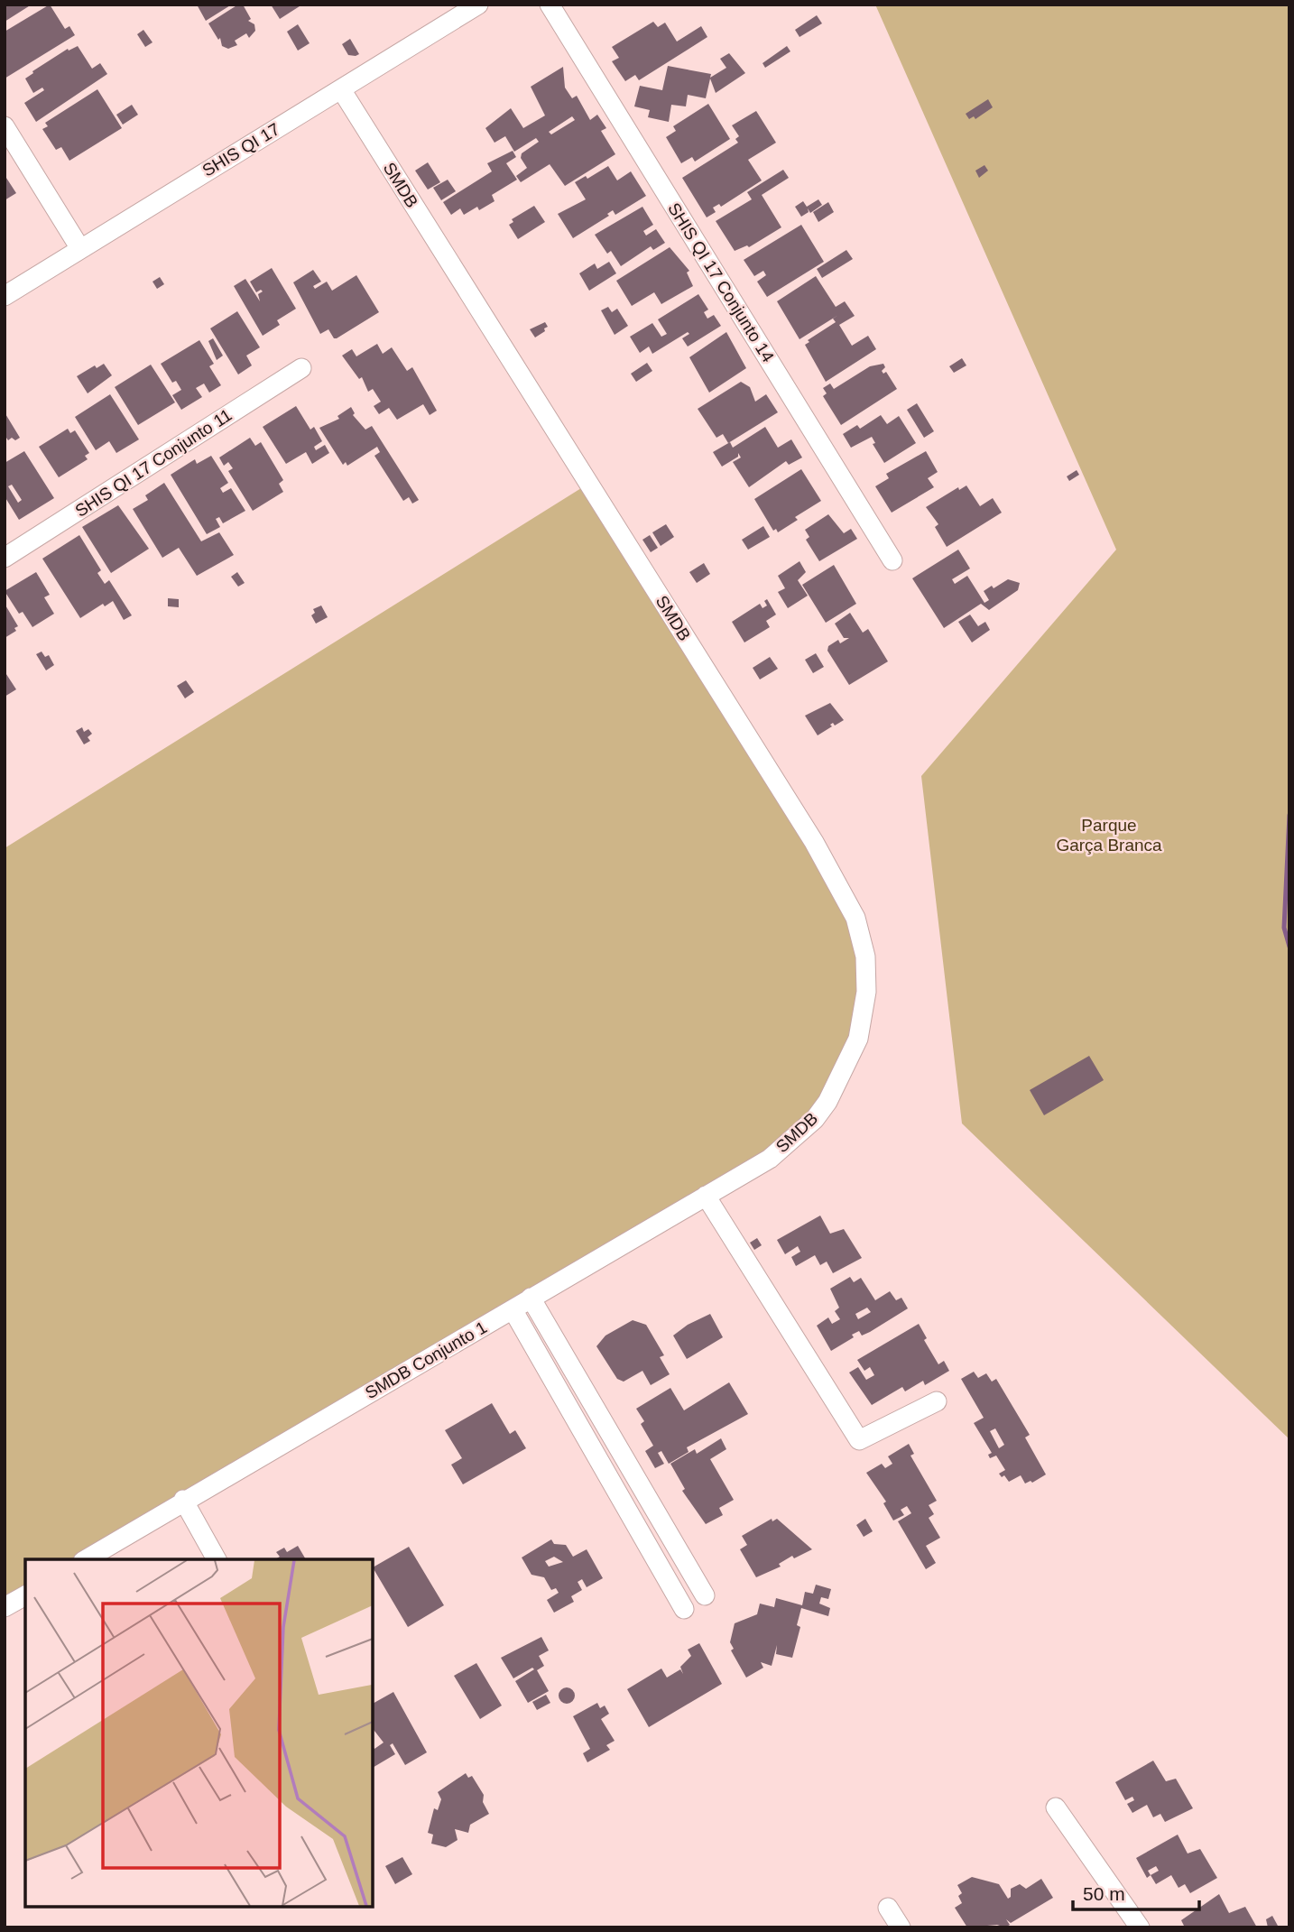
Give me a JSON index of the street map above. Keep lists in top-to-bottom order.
{
  "streets": {
    "street": [
      "SHIS QI 17",
      "SMDB",
      "SHIS QI 17 Conjunto 14",
      "SHIS QI 17 Conjunto 11",
      "SMDB Conjunto 1"
    ]
  },
  "crossings": [
    ["SHIS QI 17", "SMDB"],
    ["SMDB", "SMDB Conjunto 1"]
  ],
  "parks": ["Parque Garça Branca"],
  "scale_bar": "50 m"
}
